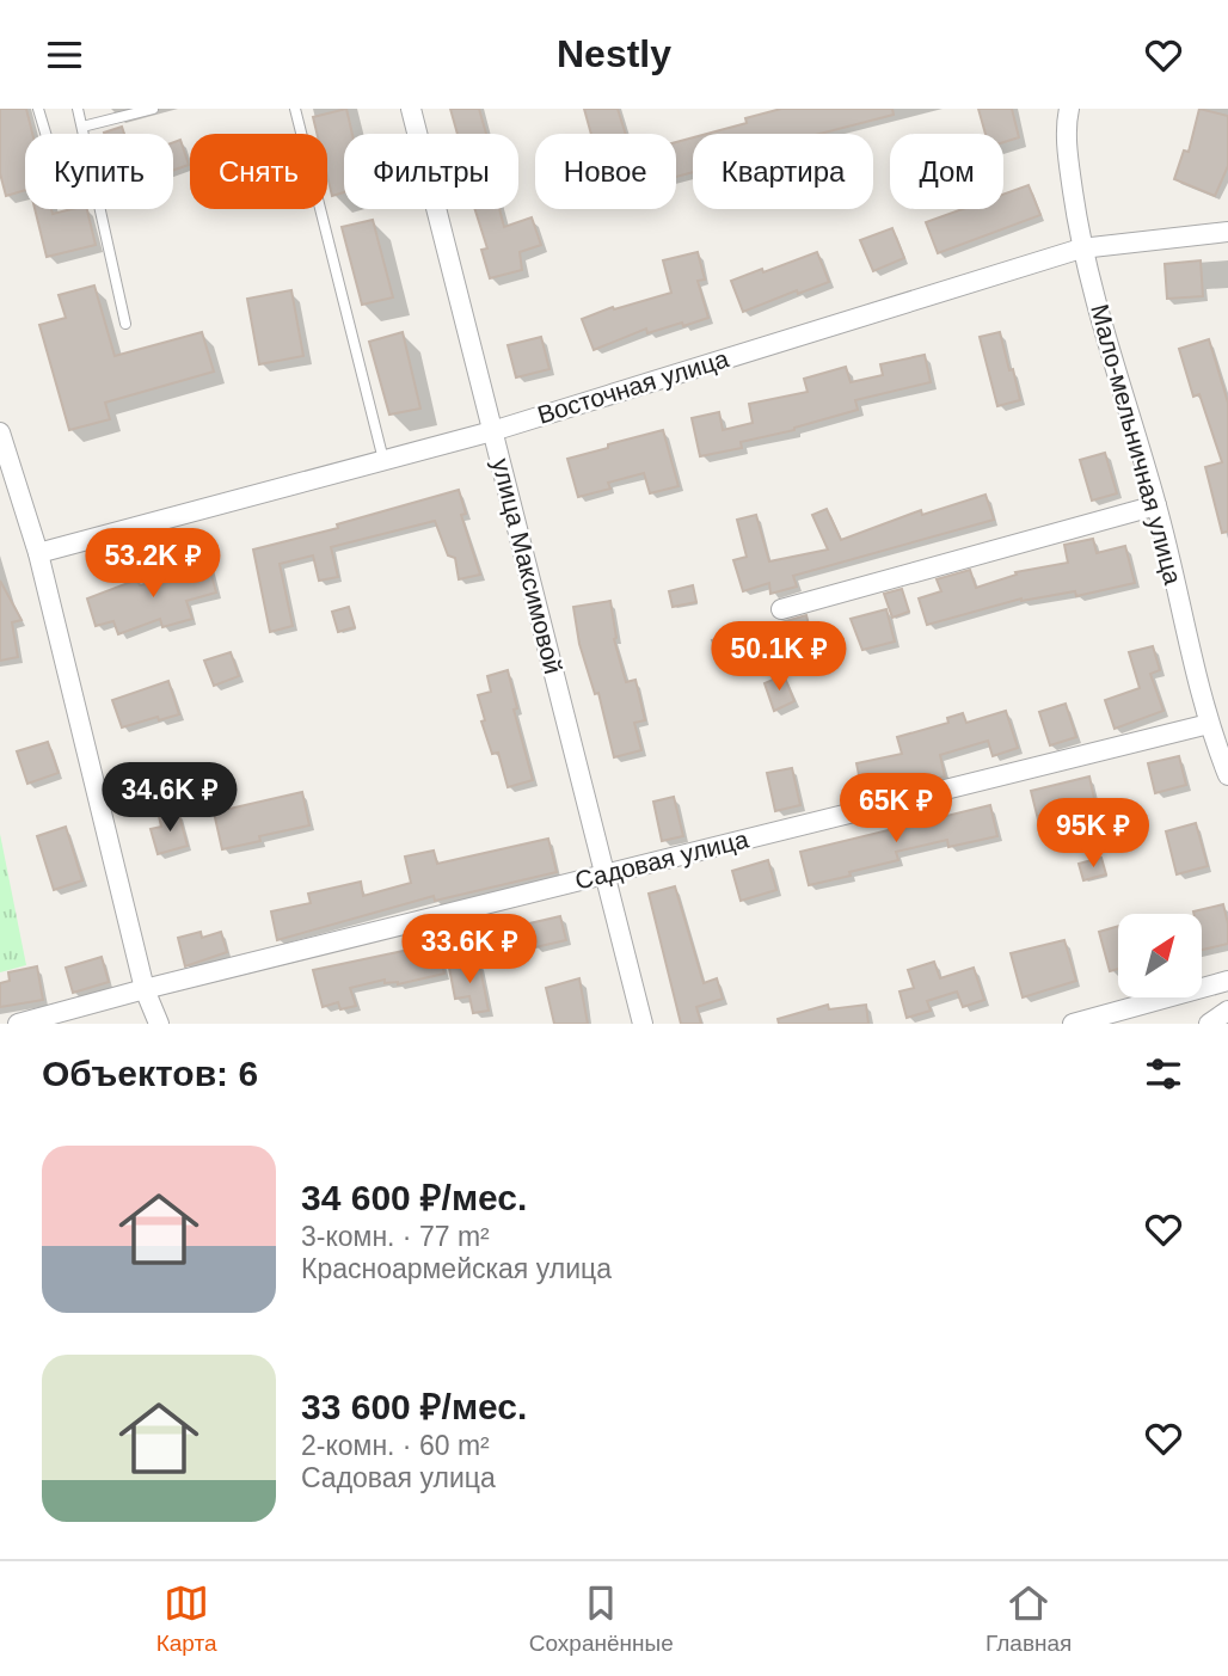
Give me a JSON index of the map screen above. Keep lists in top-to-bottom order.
{
  "streets": {
    "street": [
      "Восточная улица",
      "Мало-мельничная улица",
      "улица Максимовой",
      "Садовая улица"
    ]
  },
  "crossings": [
    ["Восточная улица", "Мало-мельничная улица"],
    ["Восточная улица", "улица Максимовой"],
    ["Мало-мельничная улица", "Садовая улица"],
    ["улица Максимовой", "Садовая улица"]
  ],
  "north": "top right",
  "page": {
    "header": "Nestly",
    "chip": [
      "Купить",
      "Снять",
      "Фильтры",
      "Новое",
      "Квартира",
      "Дом"
    ],
    "price": [
      "53.2K ₽",
      "50.1K ₽",
      "34.6K ₽",
      "65K ₽",
      "95K ₽",
      "33.6K ₽"
    ],
    "heading": "Объектов: 6",
    "list": [
      {
        "name": "34 600 ₽/мес.",
        "note": "3-комн. · 77 m² · Красноармейская улица"
      },
      {
        "name": "33 600 ₽/мес.",
        "note": "2-комн. · 60 m² · Садовая улица"
      }
    ],
    "tabs": ["Карта", "Сохранённые", "Главная"]
  }
}
